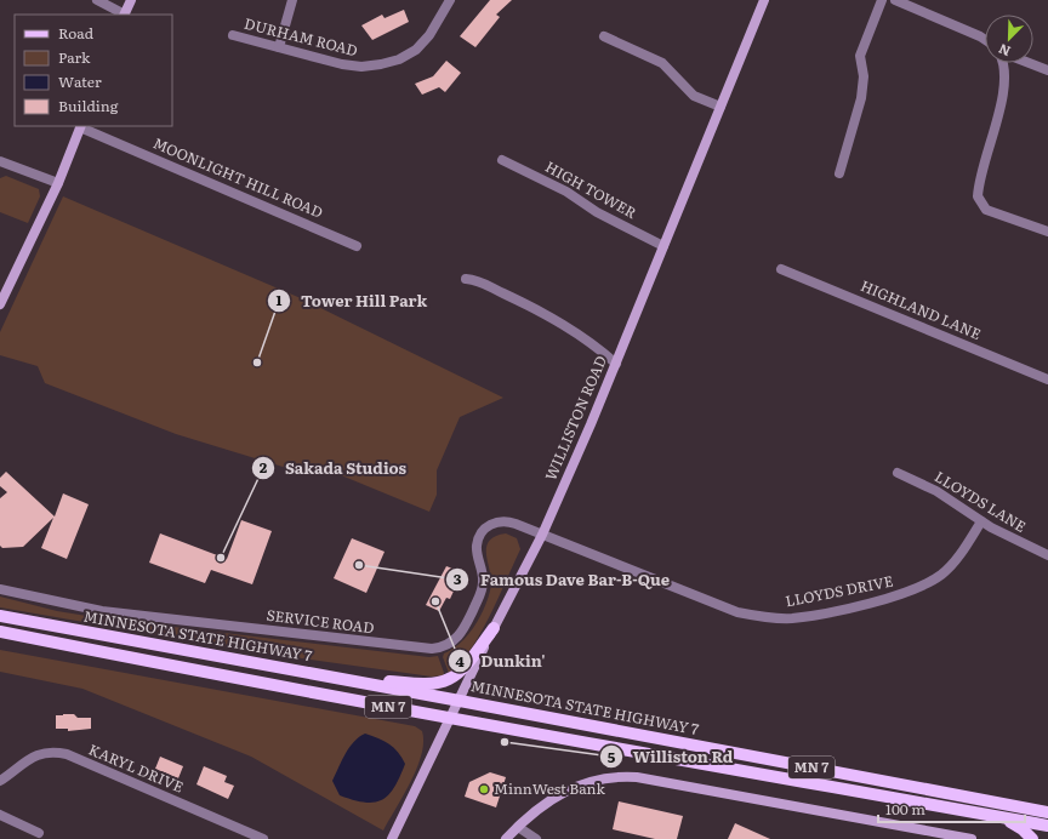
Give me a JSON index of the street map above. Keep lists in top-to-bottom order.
{
  "streets": {
    "main road": ["WILLISTON ROAD", "MINNESOTA STATE HIGHWAY 7", "MN 7"],
    "street": [
      "DURHAM ROAD",
      "MOONLIGHT HILL ROAD",
      "HIGH TOWER",
      "HIGHLAND LANE",
      "LLOYDS LANE",
      "LLOYDS DRIVE",
      "SERVICE ROAD",
      "KARYL DRIVE"
    ]
  },
  "crossings": [
    ["HIGH TOWER", "WILLISTON ROAD"],
    ["WILLISTON ROAD", "LLOYDS DRIVE"],
    ["WILLISTON ROAD", "SERVICE ROAD"],
    ["WILLISTON ROAD", "MINNESOTA STATE HIGHWAY 7"],
    ["WILLISTON ROAD", "MN 7"],
    ["LLOYDS LANE", "LLOYDS DRIVE"],
    ["LLOYDS DRIVE", "SERVICE ROAD"]
  ],
  "places": [
    "Tower Hill Park",
    "Sakada Studios",
    "Famous Dave Bar-B-Que",
    "Dunkin'",
    "Williston Rd",
    "MinnWest Bank"
  ],
  "legend": [
    "Road",
    "Park",
    "Water",
    "Building"
  ],
  "scale_bar": "100 m",
  "north": "bottom left"
}
